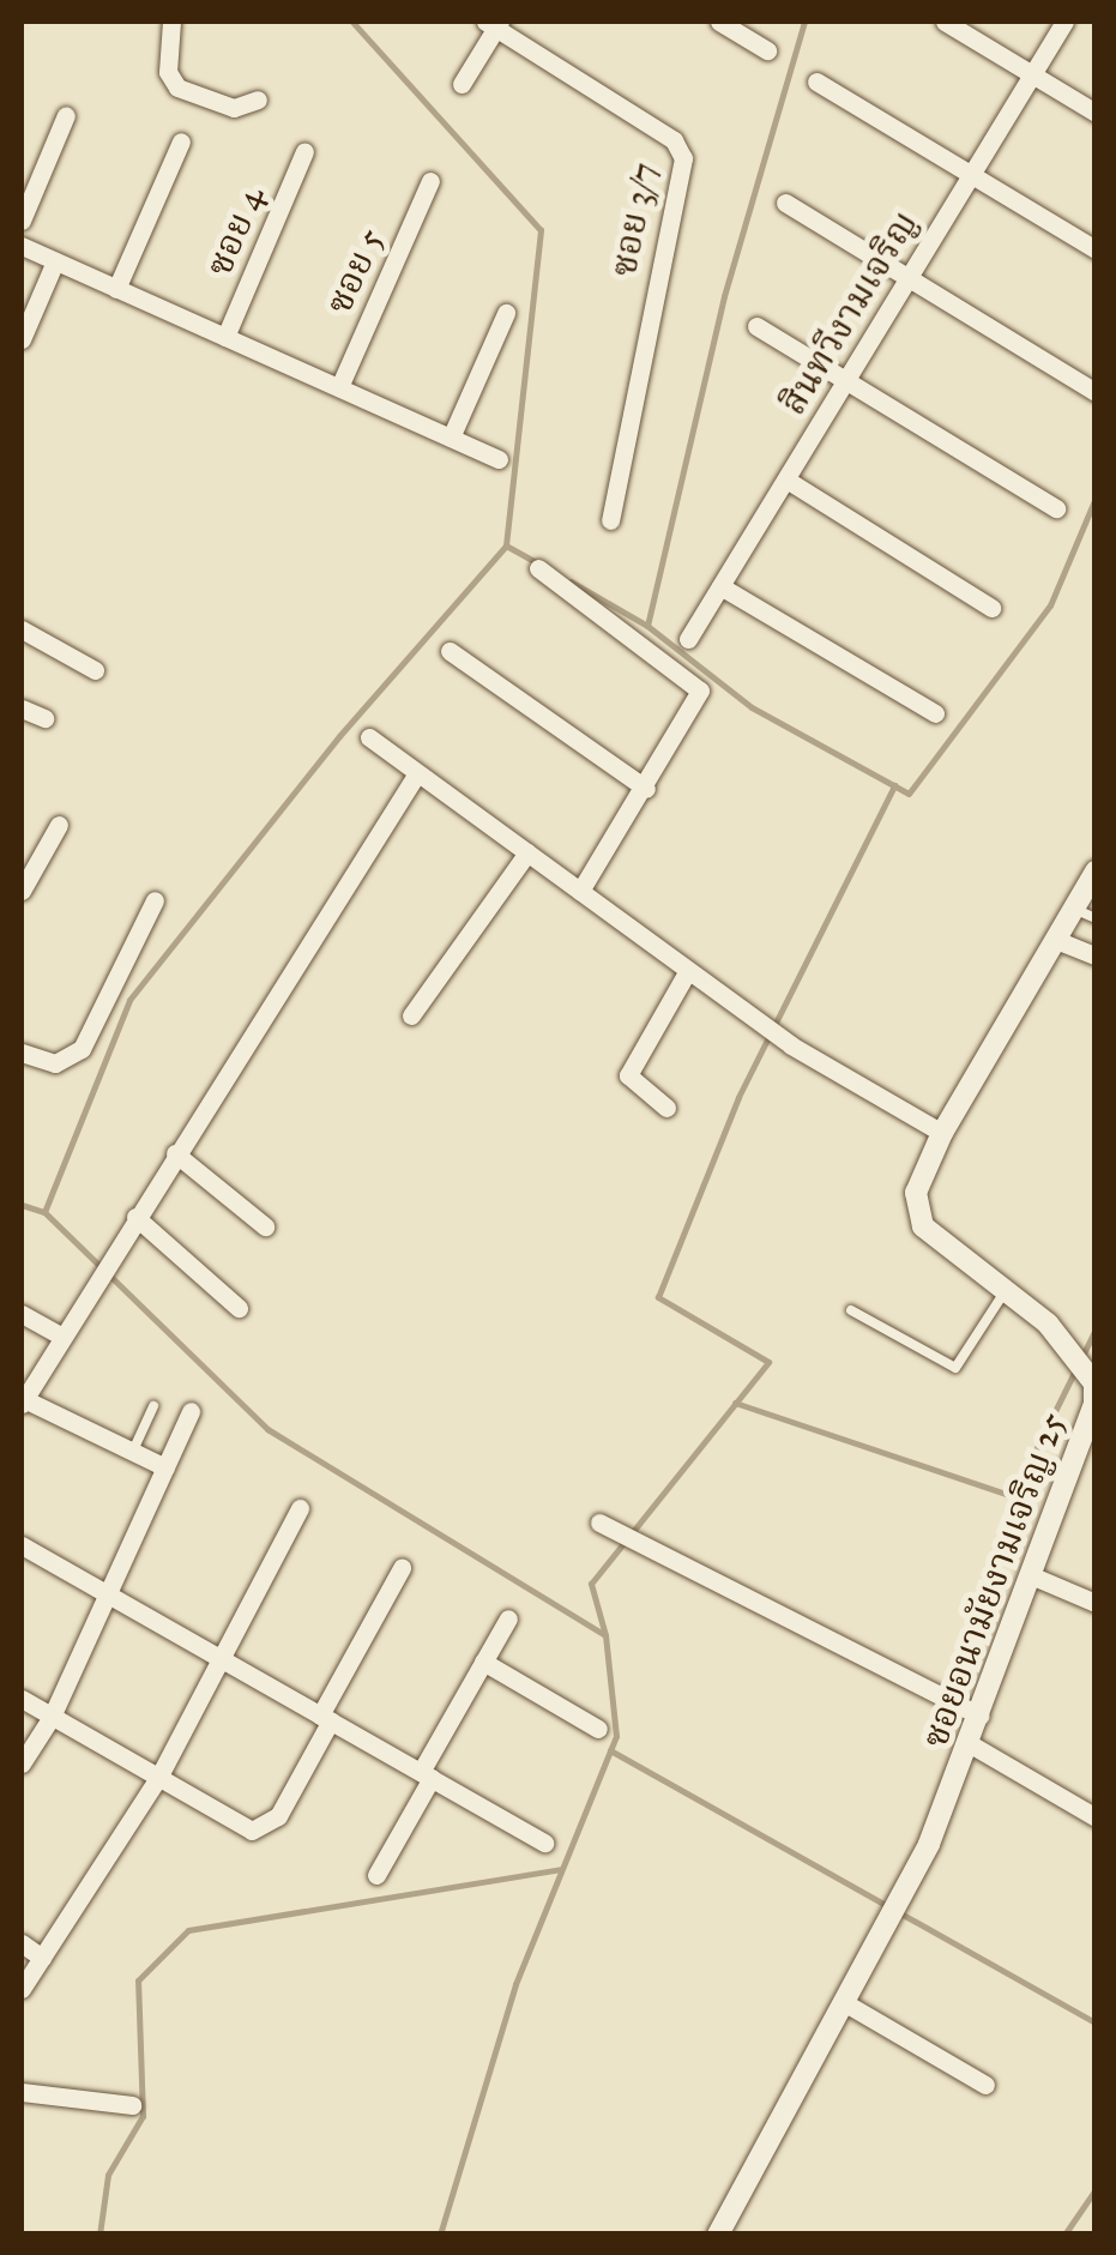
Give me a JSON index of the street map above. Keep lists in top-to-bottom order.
{
  "streets": {
    "street": [
      "ซอย 3/7",
      "ซอย 4",
      "ซอย 5",
      "สินทวีงามเจริญ",
      "ซอยอนามัยงามเจริญ 25"
    ]
  }
}
